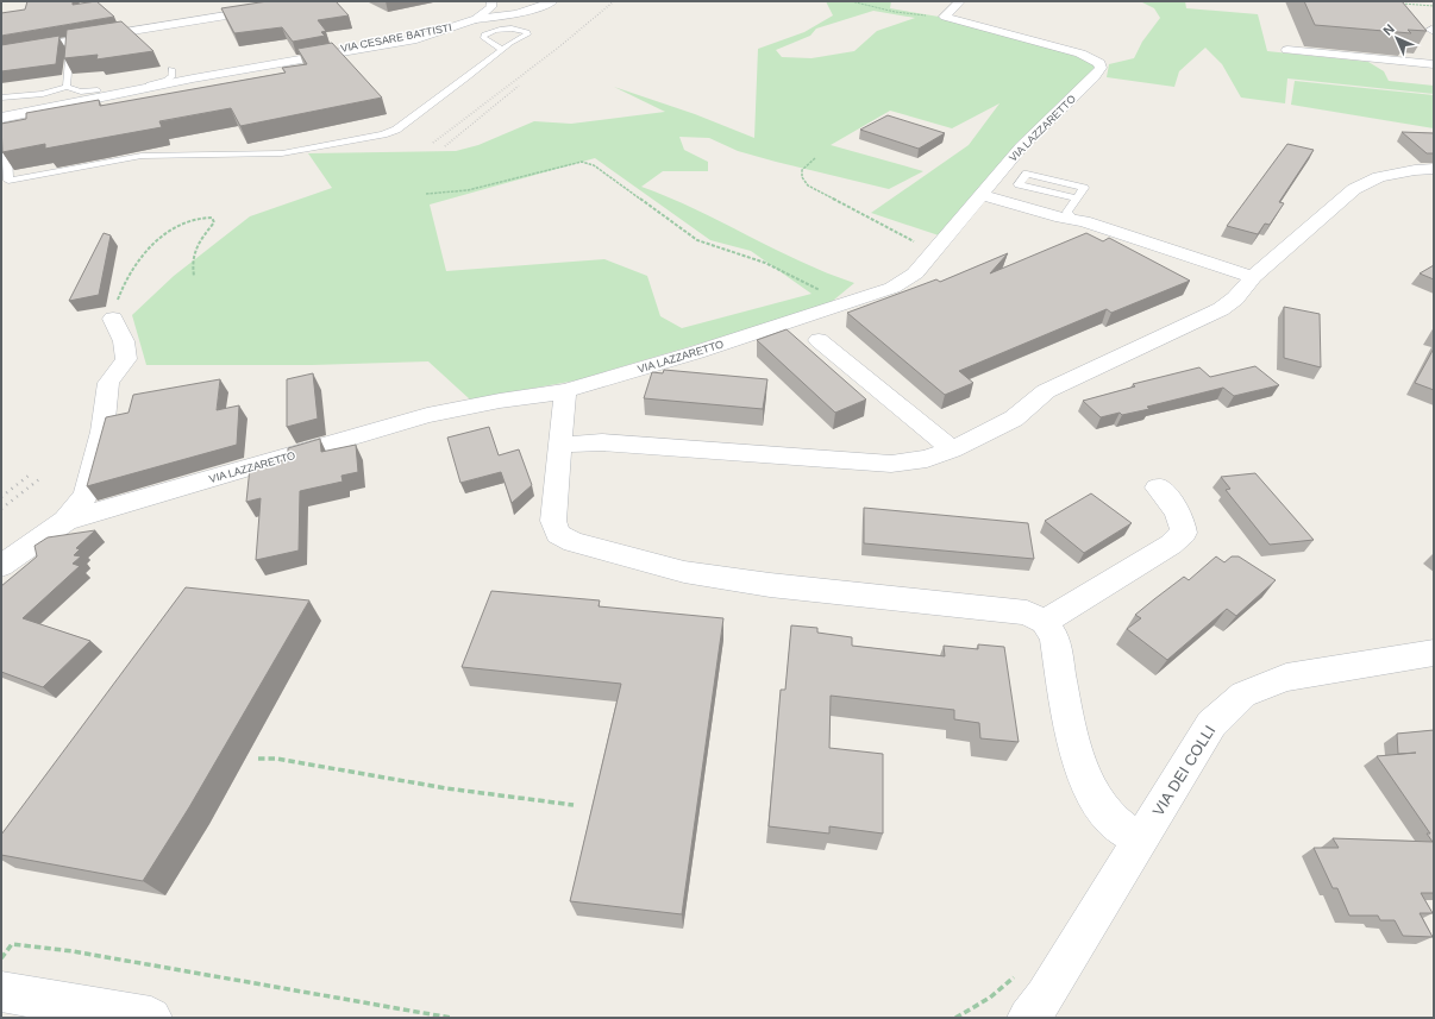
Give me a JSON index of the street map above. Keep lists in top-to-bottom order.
{
  "streets": {
    "street": ["VIA CESARE BATTISTI", "VIA LAZZARETTO", "VIA DEI COLLI"]
  },
  "north": "top left"
}
